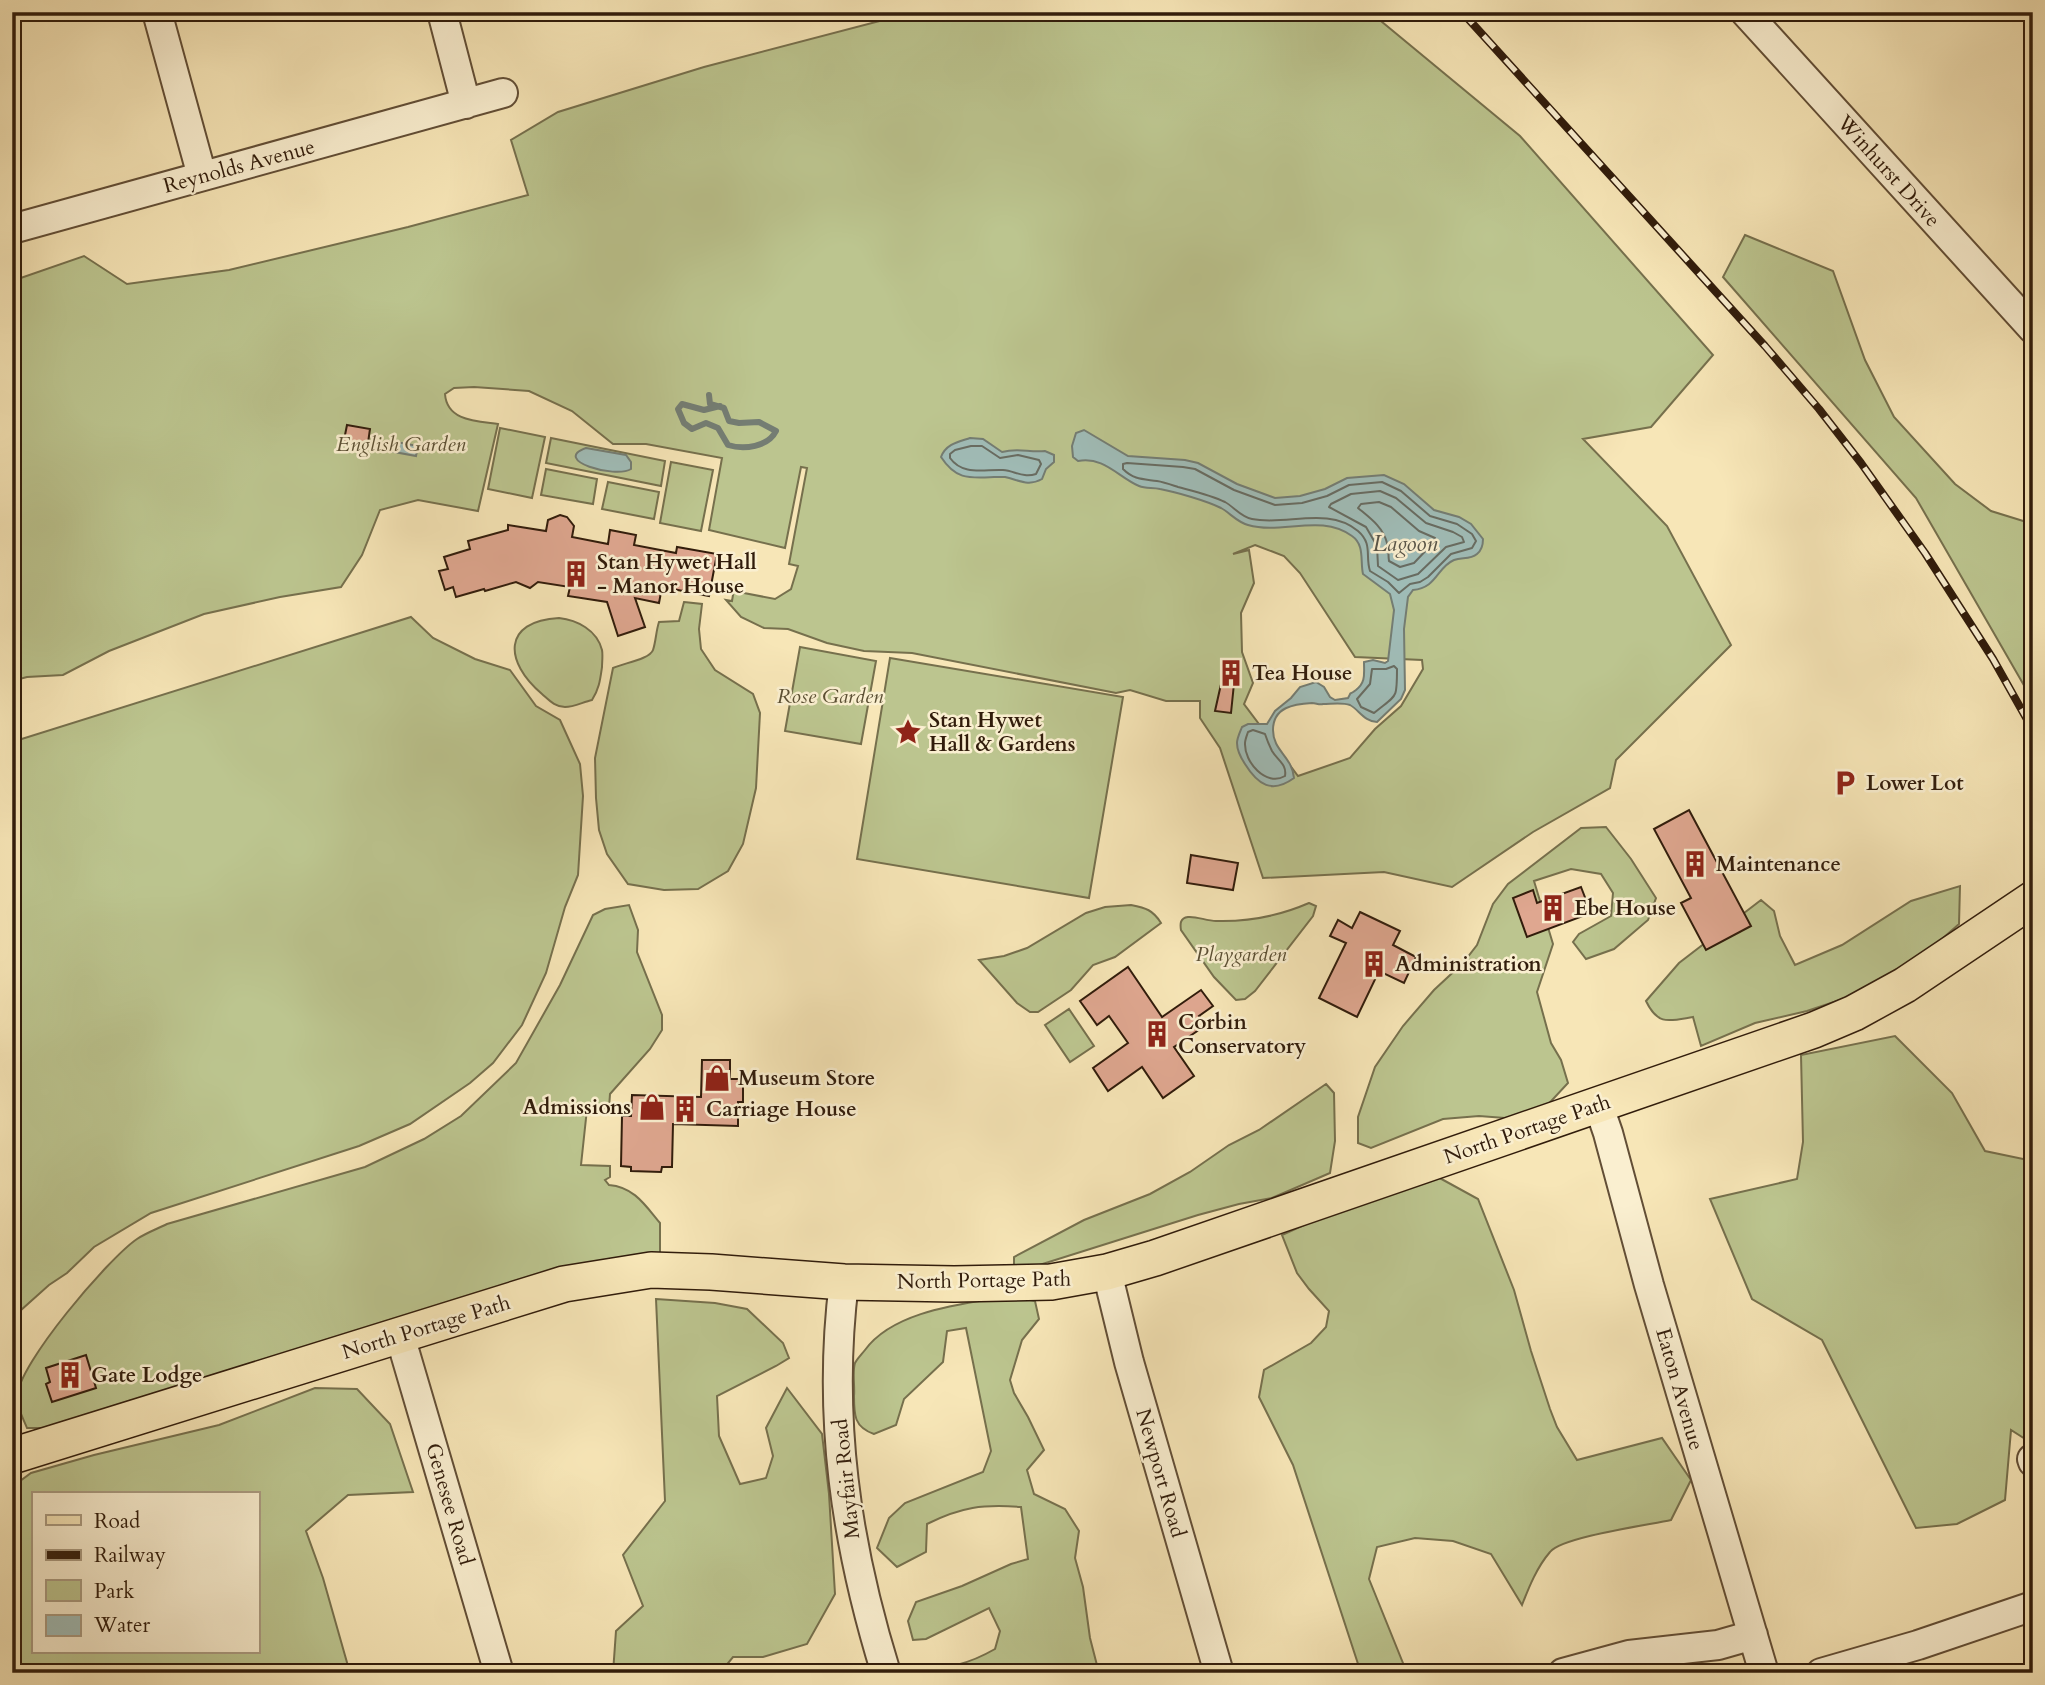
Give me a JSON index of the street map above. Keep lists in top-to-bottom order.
{
  "streets": {
    "main road": ["North Portage Path"],
    "street": [
      "Reynolds Avenue",
      "Winhurst Drive",
      "Eaton Avenue",
      "Newport Road",
      "Mayfair Road",
      "Genesee Road"
    ]
  },
  "crossings": [
    ["North Portage Path", "Eaton Avenue"],
    ["North Portage Path", "Newport Road"],
    ["North Portage Path", "Mayfair Road"],
    ["North Portage Path", "Genesee Road"]
  ],
  "water": ["Lagoon"],
  "parks": ["English Garden", "Rose Garden", "Playgarden"],
  "places": {
    "building": [
      "Stan Hywet Hall - Manor House",
      "Tea House",
      "Maintenance",
      "Ebe House",
      "Administration",
      "Corbin Conservatory",
      "Carriage House",
      "Gate Lodge"
    ],
    "place": ["Stan Hywet Hall & Gardens"],
    "parking": ["Lower Lot"],
    "shop": ["Museum Store", "Admissions"]
  },
  "legend": [
    "Road",
    "Railway",
    "Park",
    "Water"
  ]
}
